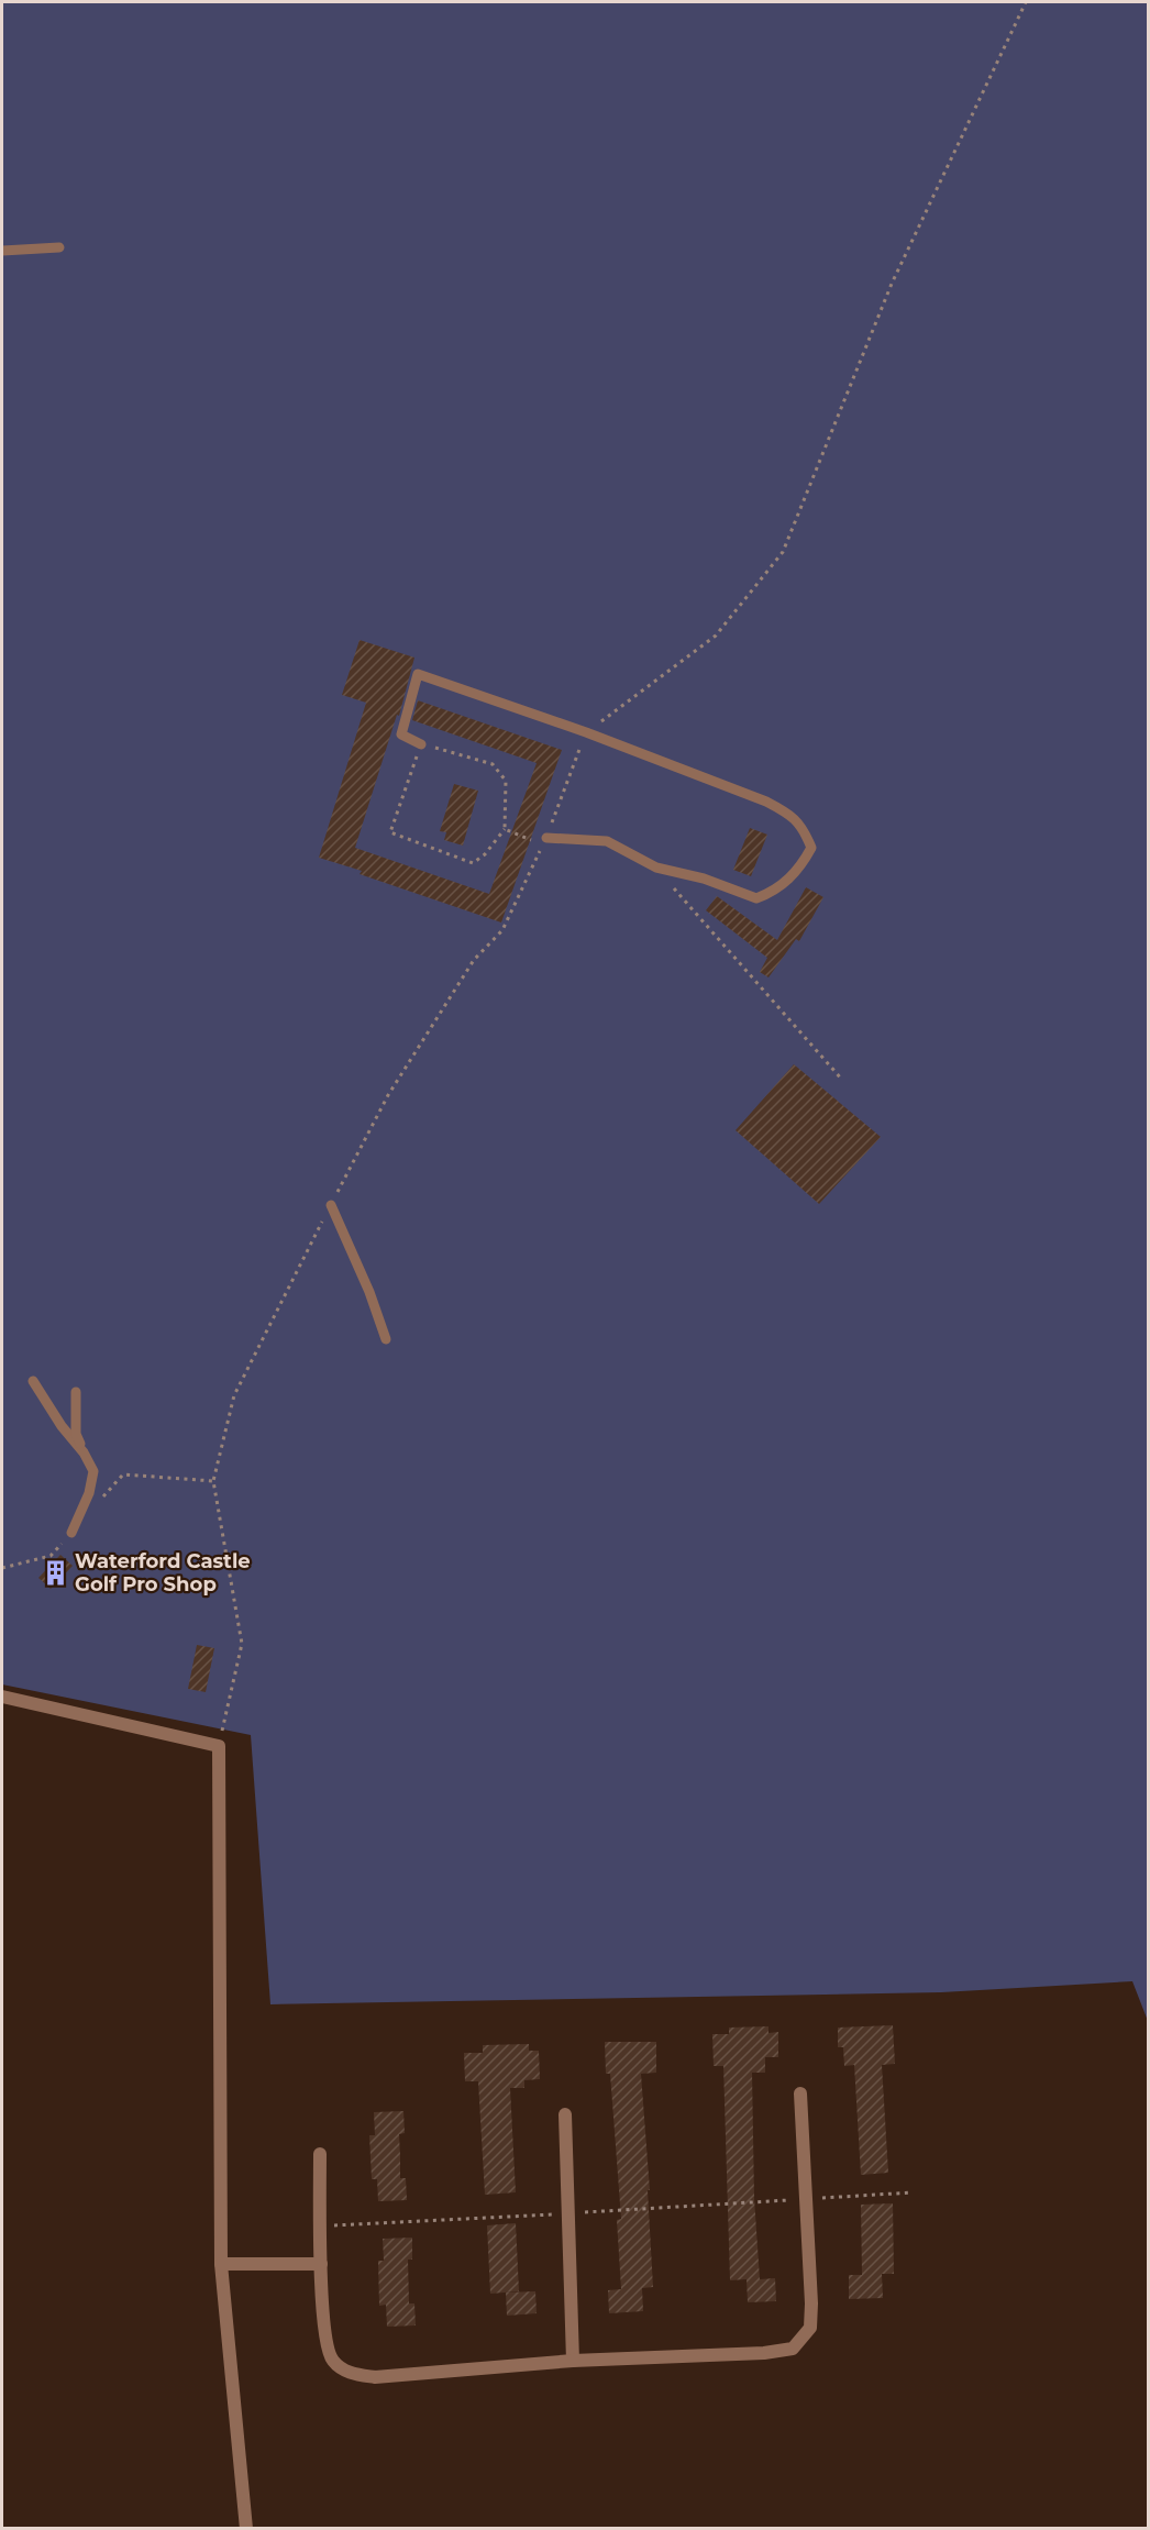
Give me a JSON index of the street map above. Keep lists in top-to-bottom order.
{
  "places": {
    "building": ["Waterford Castle Golf Pro Shop"]
  }
}
